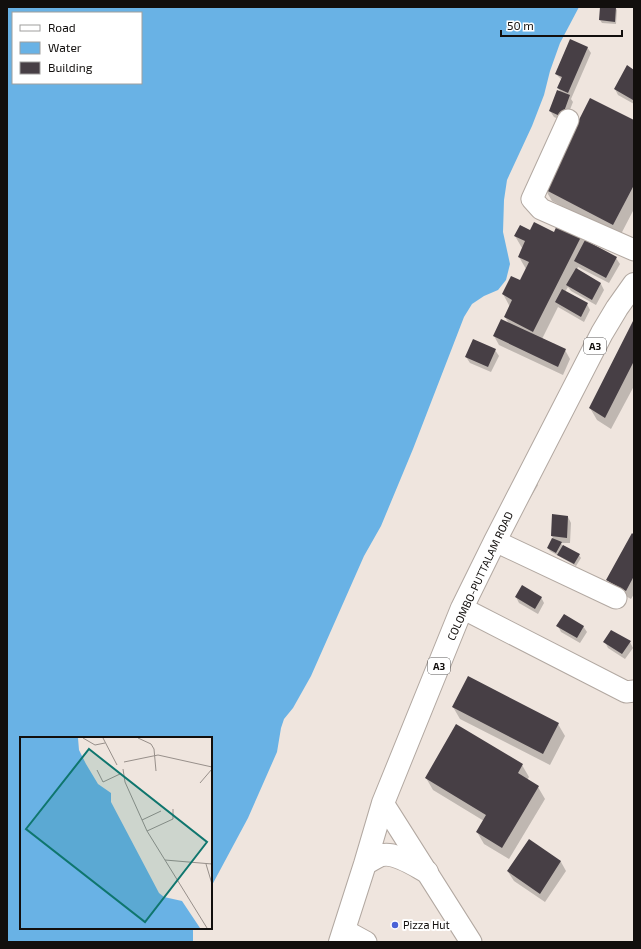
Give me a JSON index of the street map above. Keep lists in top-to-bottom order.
{
  "streets": {
    "highway": ["A3", "COLOMBO-PUTTALAM ROAD"]
  },
  "places": ["Pizza Hut"],
  "legend": ["Road", "Water", "Building"],
  "scale_bar": "50 m"
}
